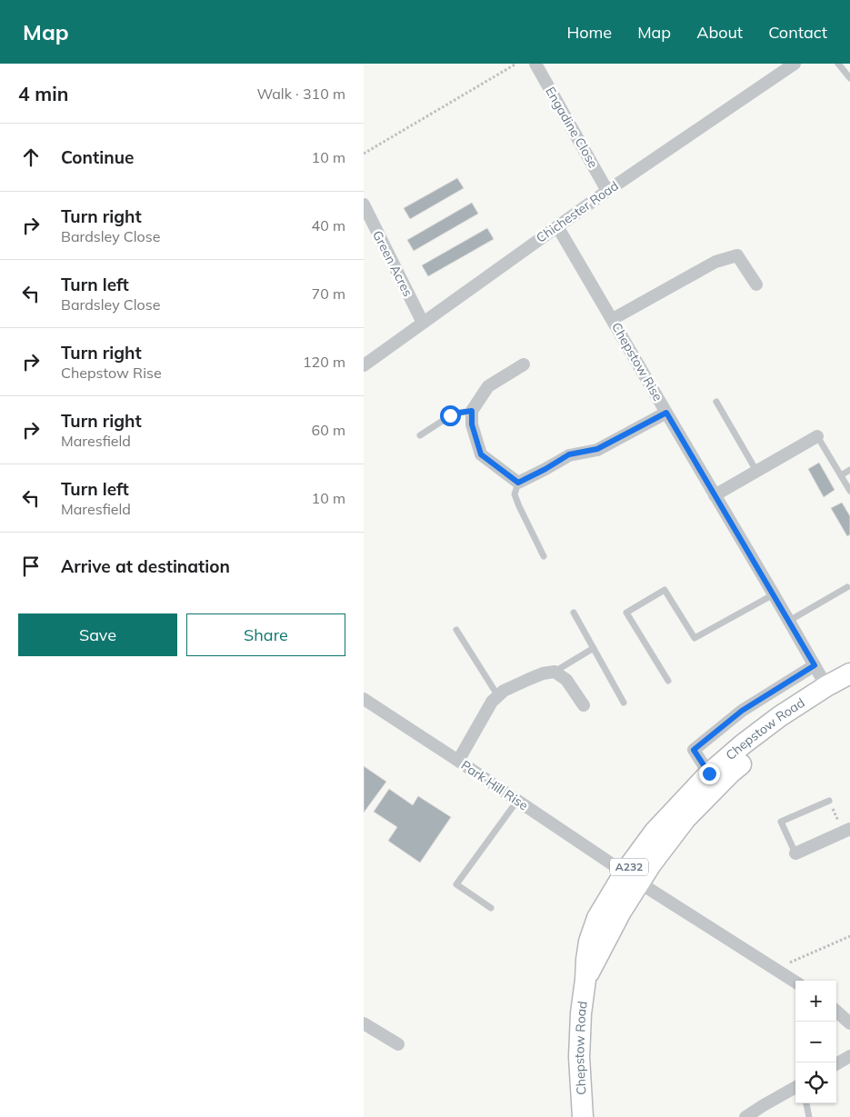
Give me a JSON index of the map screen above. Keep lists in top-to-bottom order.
{
  "streets": {
    "highway": ["Chepstow Road", "A232"],
    "street": [
      "Engadine Close",
      "Chichester Road",
      "Green Acres",
      "Chepstow Rise",
      "Park Hill Rise"
    ]
  },
  "crossings": [
    ["Engadine Close", "Chichester Road"],
    ["Chichester Road", "Green Acres"],
    ["Chichester Road", "Chepstow Rise"],
    ["Chepstow Rise", "Chepstow Road"],
    ["Chepstow Road", "Park Hill Rise"]
  ],
  "page": {
    "header": "Map",
    "nav": [
      "Home",
      "Map",
      "About",
      "Contact"
    ],
    "heading": ["4 min", "Walk · 310 m"],
    "list": [
      ["Continue", "10 m"],
      ["Turn right", "Bardsley Close", "40 m"],
      ["Turn left", "Bardsley Close", "70 m"],
      ["Turn right", "Chepstow Rise", "120 m"],
      ["Turn right", "Maresfield", "60 m"],
      ["Turn left", "Maresfield", "10 m"],
      "Arrive at destination"
    ],
    "buttons": ["Save", "Share"],
    "map_buttons": ["+", "−"]
  }
}
